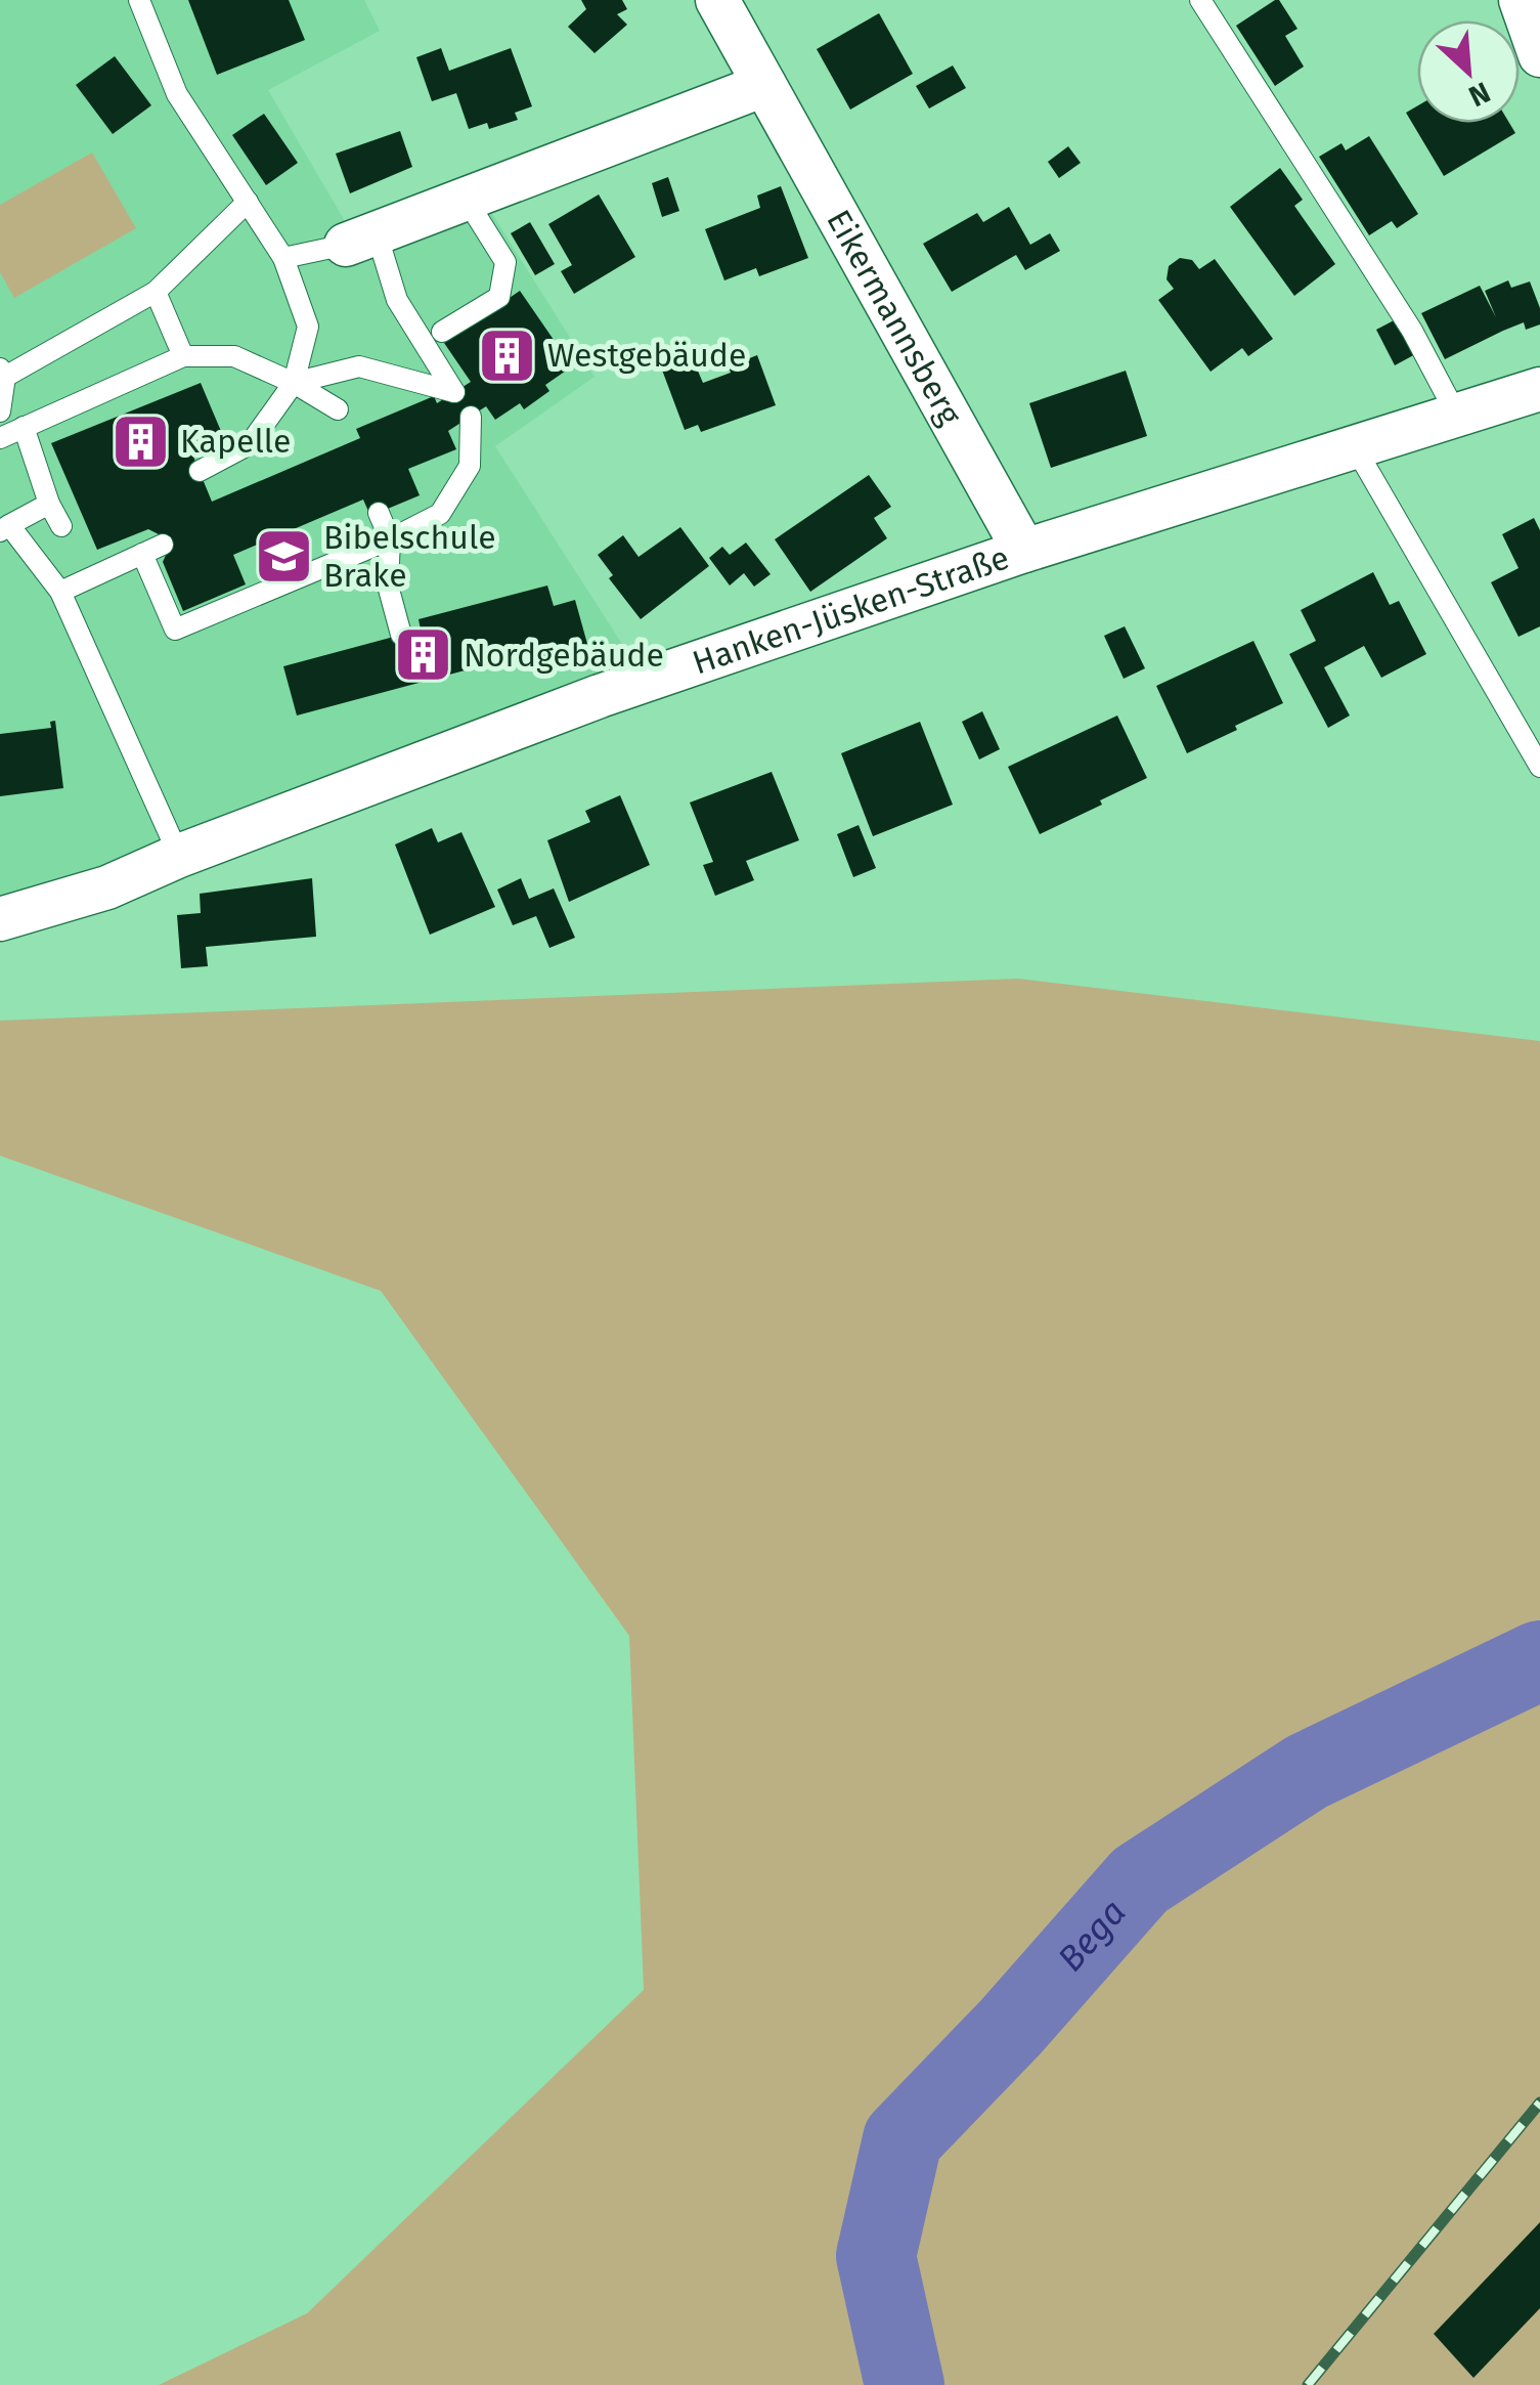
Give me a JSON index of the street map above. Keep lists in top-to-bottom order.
{
  "streets": {
    "street": ["Eikermannsberg", "Hanken-Jüsken-Straße"]
  },
  "crossings": [
    ["Eikermannsberg", "Hanken-Jüsken-Straße"]
  ],
  "water": ["Bega"],
  "places": {
    "building": ["Westgebäude", "Kapelle", "Nordgebäude"],
    "school or university": ["Bibelschule Brake"]
  },
  "north": "bottom right"
}
